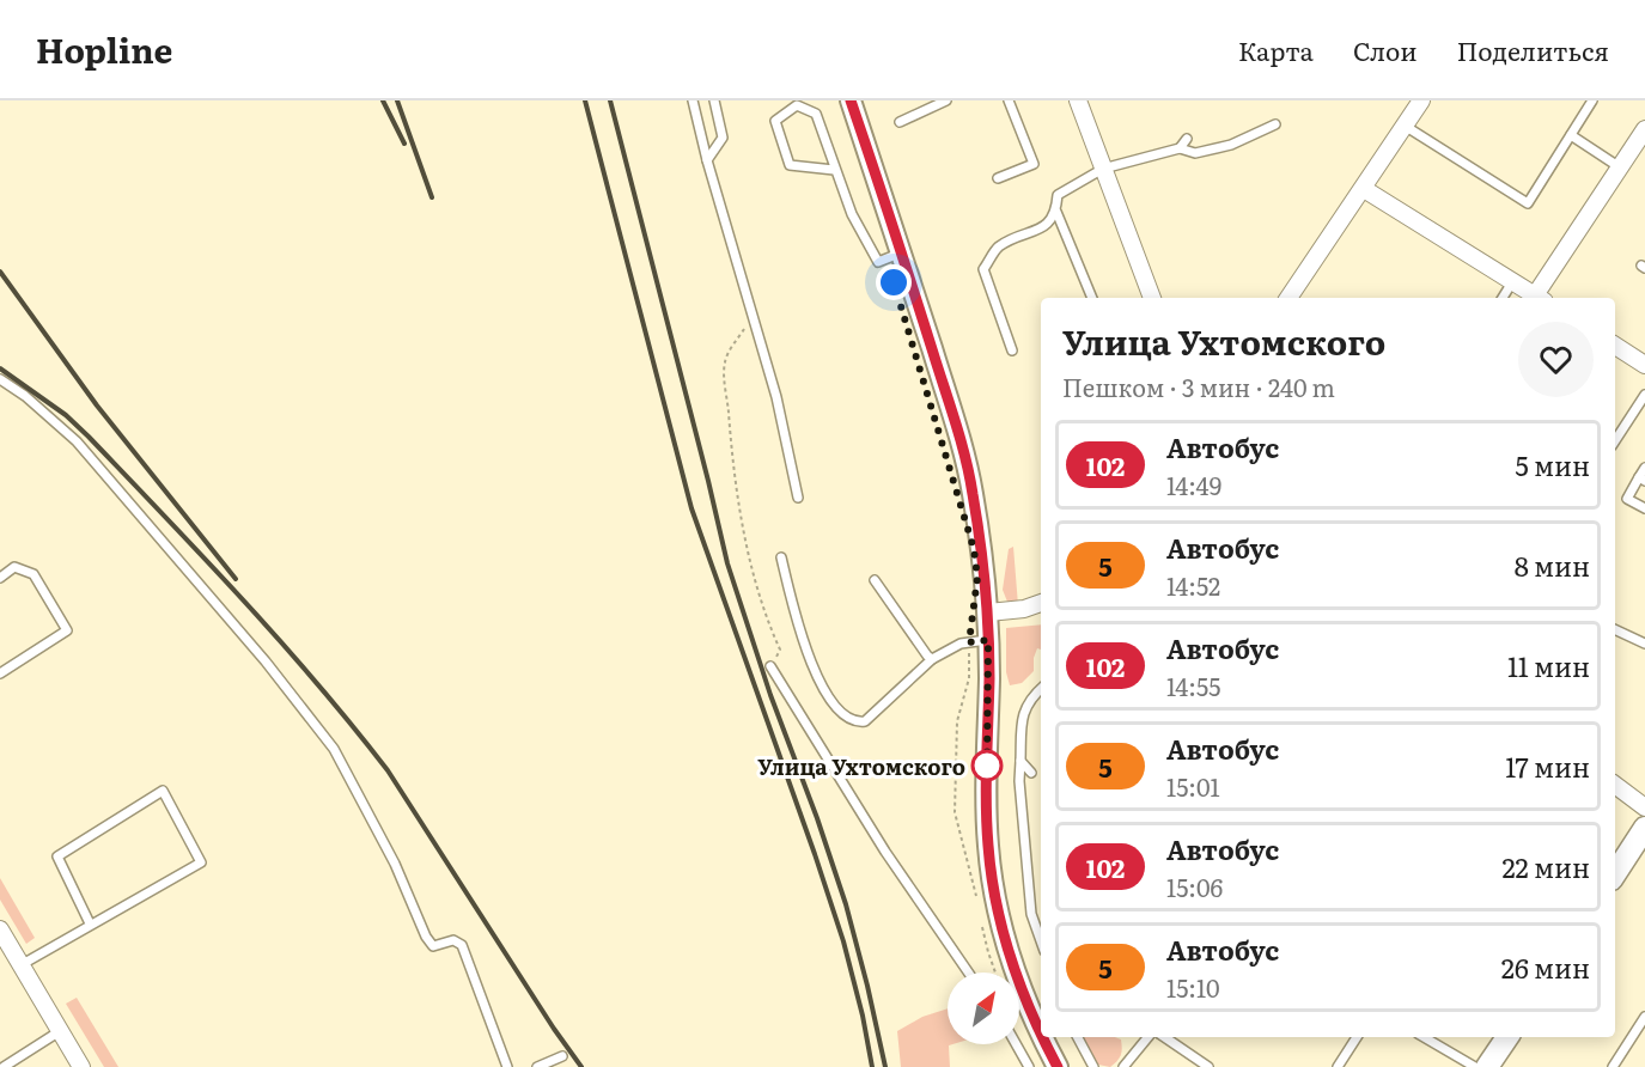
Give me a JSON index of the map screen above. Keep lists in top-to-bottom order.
{
  "places": ["Улица Ухтомского"],
  "lines": ["bus line 102"],
  "north": "top right",
  "page": {
    "header": "Hopline",
    "nav": ["Карта", "Слои", "Поделиться"],
    "heading": ["Улица Ухтомского", "Пешком · 3 мин · 240 m"],
    "list": [
      {
        "mark": "102",
        "name": "Автобус",
        "note": "14:49",
        "value": "5 мин"
      },
      {
        "mark": "5",
        "name": "Автобус",
        "note": "14:52",
        "value": "8 мин"
      },
      {
        "mark": "102",
        "name": "Автобус",
        "note": "14:55",
        "value": "11 мин"
      },
      {
        "mark": "5",
        "name": "Автобус",
        "note": "15:01",
        "value": "17 мин"
      },
      {
        "mark": "102",
        "name": "Автобус",
        "note": "15:06",
        "value": "22 мин"
      },
      {
        "mark": "5",
        "name": "Автобус",
        "note": "15:10",
        "value": "26 мин"
      }
    ]
  }
}
